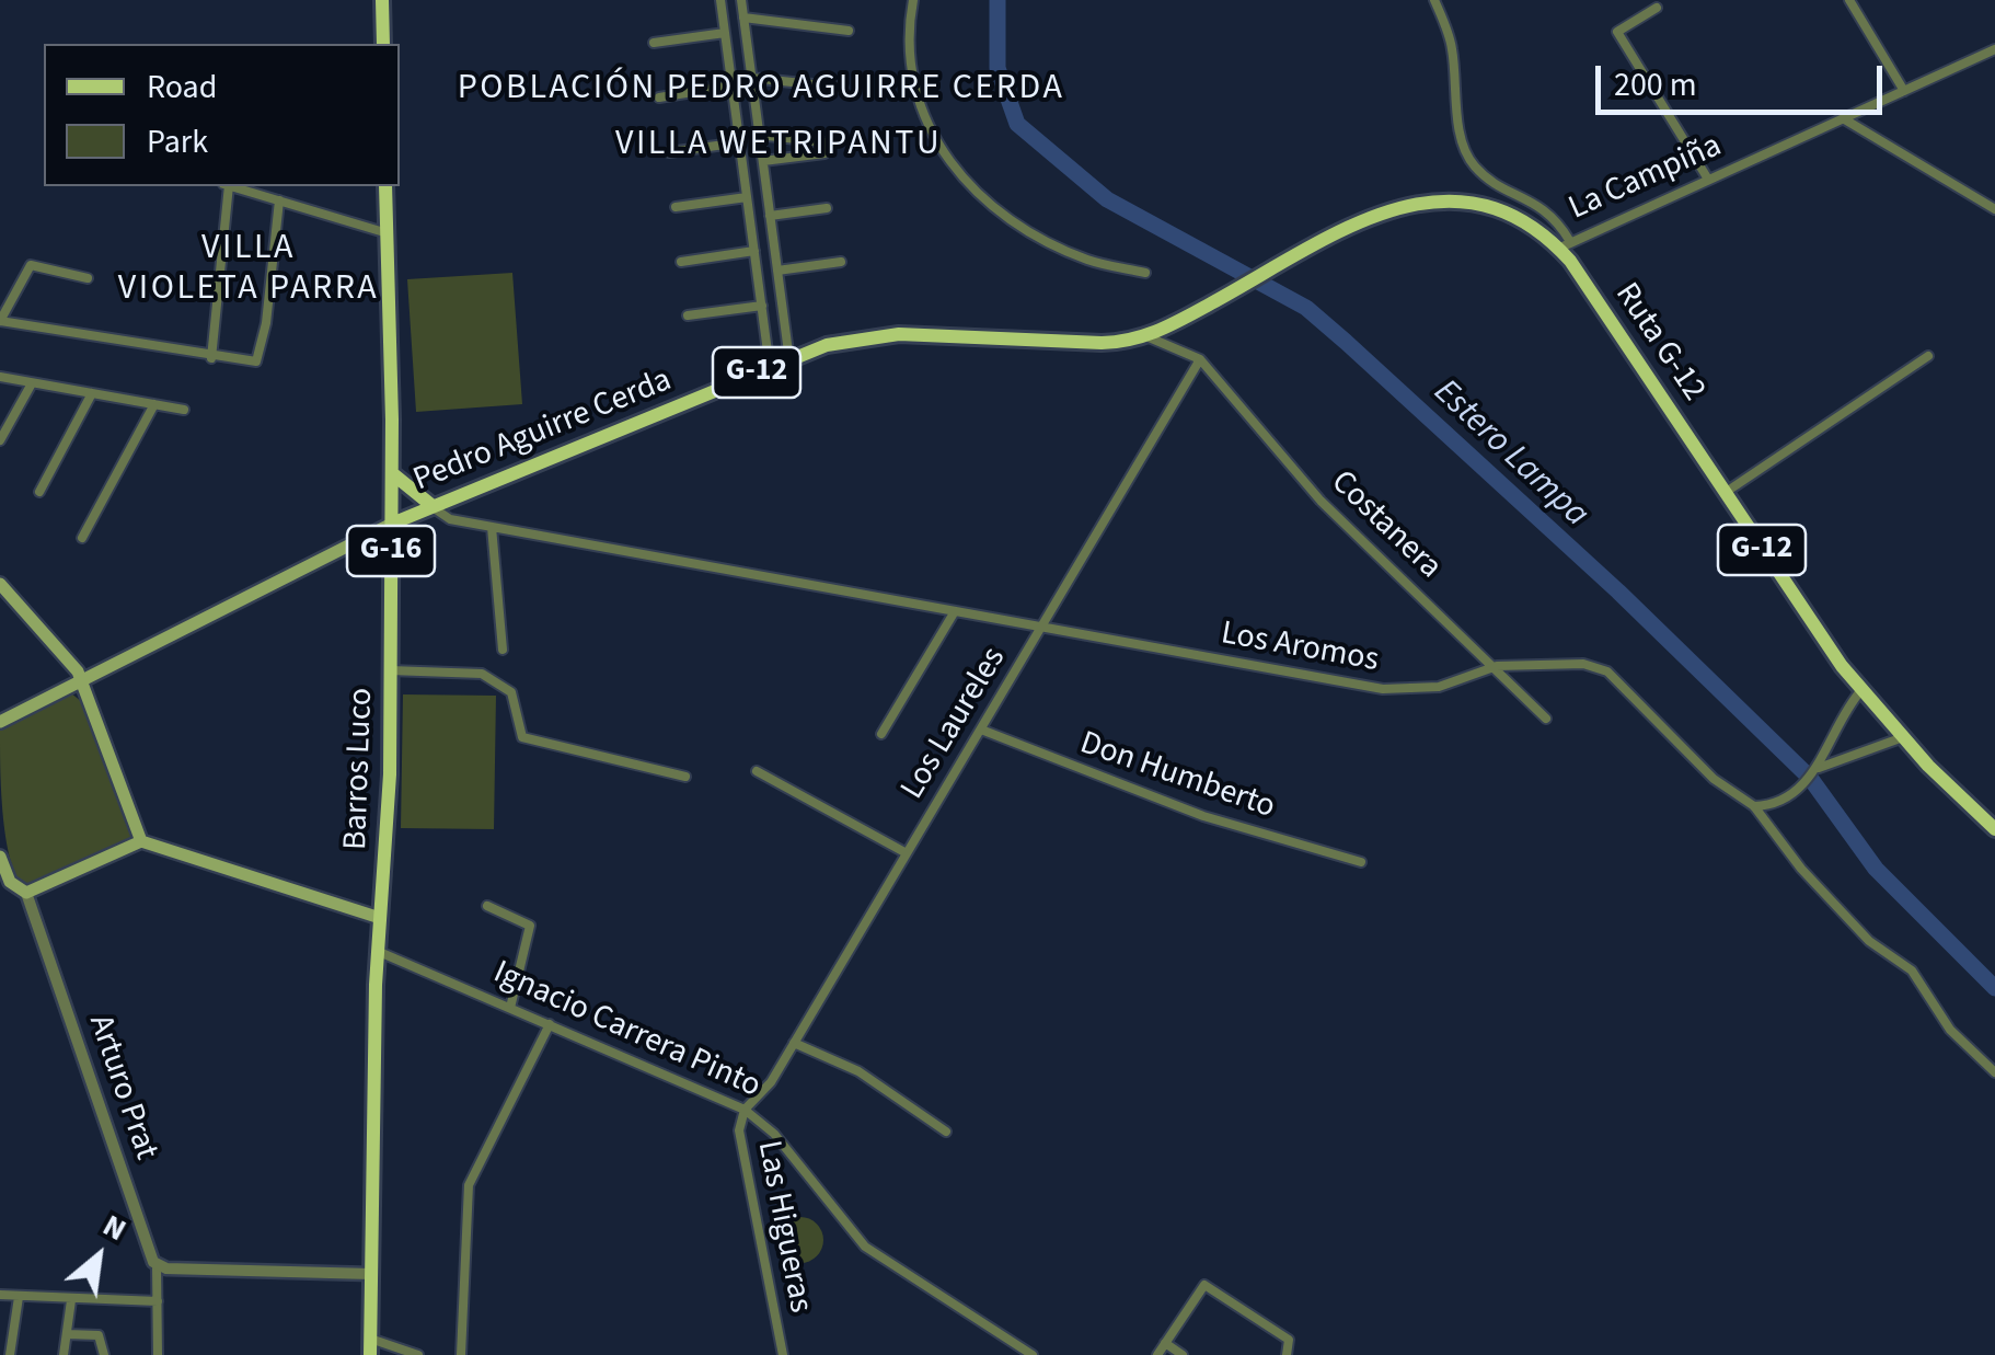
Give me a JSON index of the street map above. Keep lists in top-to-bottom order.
{
  "streets": {
    "main road": [
      "Ruta G-12",
      "G-12",
      "Pedro Aguirre Cerda",
      "G-16",
      "Barros Luco",
      "Arturo Prat"
    ],
    "street": [
      "La Campiña",
      "Costanera",
      "Los Aromos",
      "Los Laureles",
      "Don Humberto",
      "Ignacio Carrera Pinto",
      "Las Higueras"
    ]
  },
  "crossings": [
    ["La Campiña", "Ruta G-12"],
    ["Ruta G-12", "Pedro Aguirre Cerda"],
    ["Pedro Aguirre Cerda", "Los Aromos"],
    ["Pedro Aguirre Cerda", "Barros Luco"],
    ["Costanera", "Los Aromos"],
    ["Costanera", "Los Laureles"],
    ["Los Aromos", "Los Laureles"],
    ["Los Laureles", "Don Humberto"],
    ["Los Laureles", "Ignacio Carrera Pinto"],
    ["Los Laureles", "Las Higueras"],
    ["Barros Luco", "Ignacio Carrera Pinto"],
    ["Ignacio Carrera Pinto", "Las Higueras"]
  ],
  "districts": ["POBLACIÓN PEDRO AGUIRRE CERDA", "VILLA WETRIPANTU", "VILLA VIOLETA PARRA"],
  "water": ["Estero Lampa"],
  "legend": ["Road", "Park"],
  "scale_bar": "200 m",
  "north": "top right"
}
